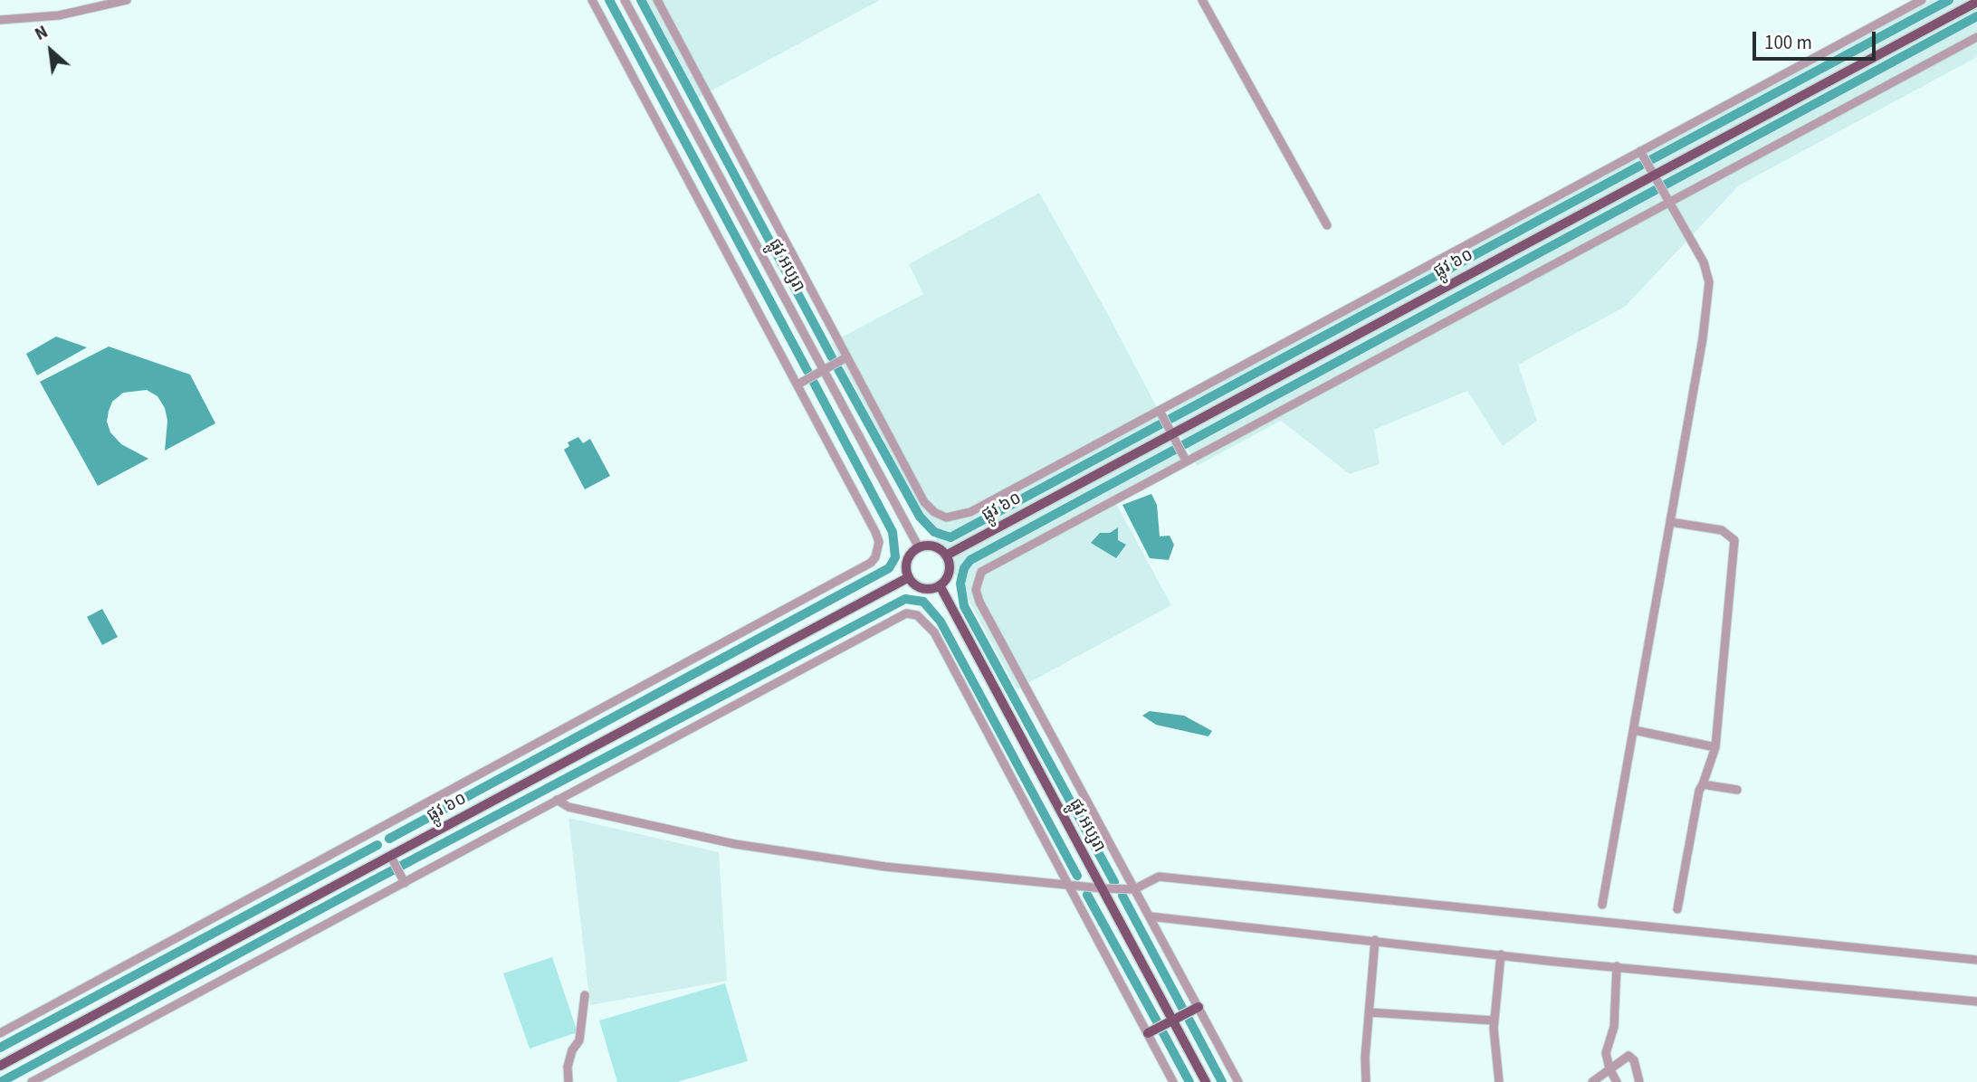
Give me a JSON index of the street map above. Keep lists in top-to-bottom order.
{
  "streets": {
    "main road": ["ផ្លូវ ៦០", "ផ្លូវ អប្សរា"]
  },
  "crossings": [
    ["ផ្លូវ ៦០", "ផ្លូវ អប្សរា"]
  ],
  "scale_bar": "100 m",
  "north": "top left"
}
